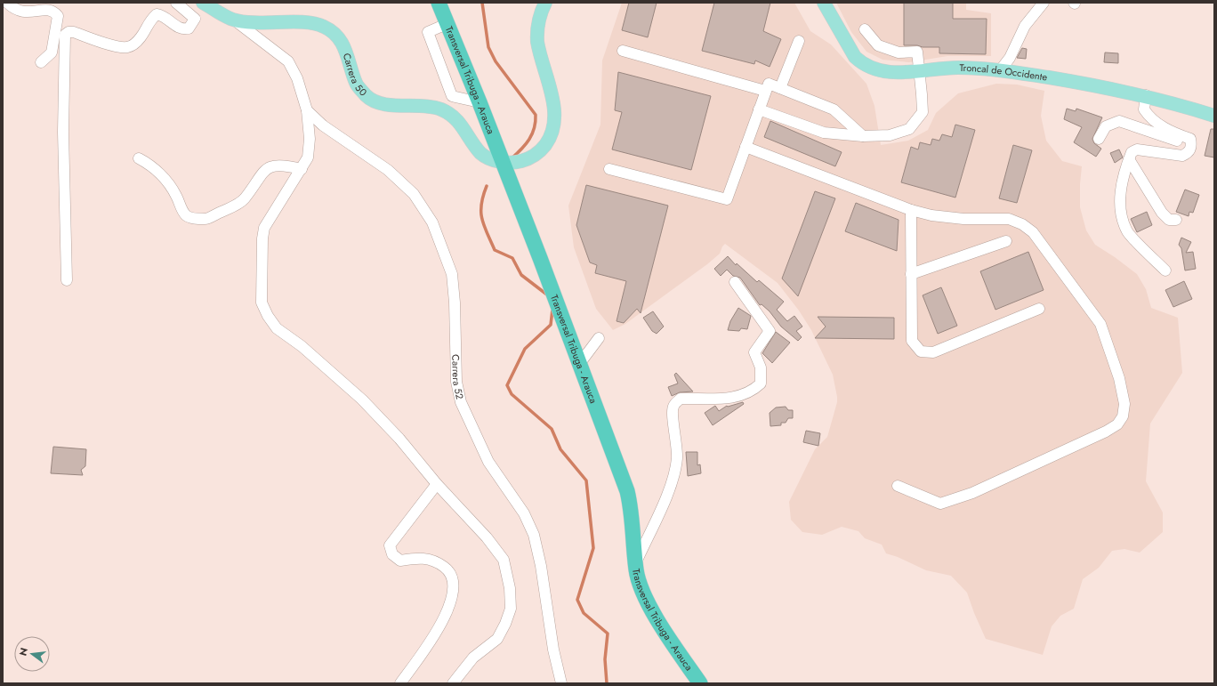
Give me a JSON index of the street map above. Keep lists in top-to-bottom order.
{
  "streets": {
    "highway": ["Transversal Tribuga - Arauca"],
    "main road": ["Carrera 50", "Troncal de Occidente"],
    "street": ["Carrera 52"]
  },
  "crossings": [
    ["Carrera 50", "Transversal Tribuga - Arauca"]
  ],
  "north": "left"
}
